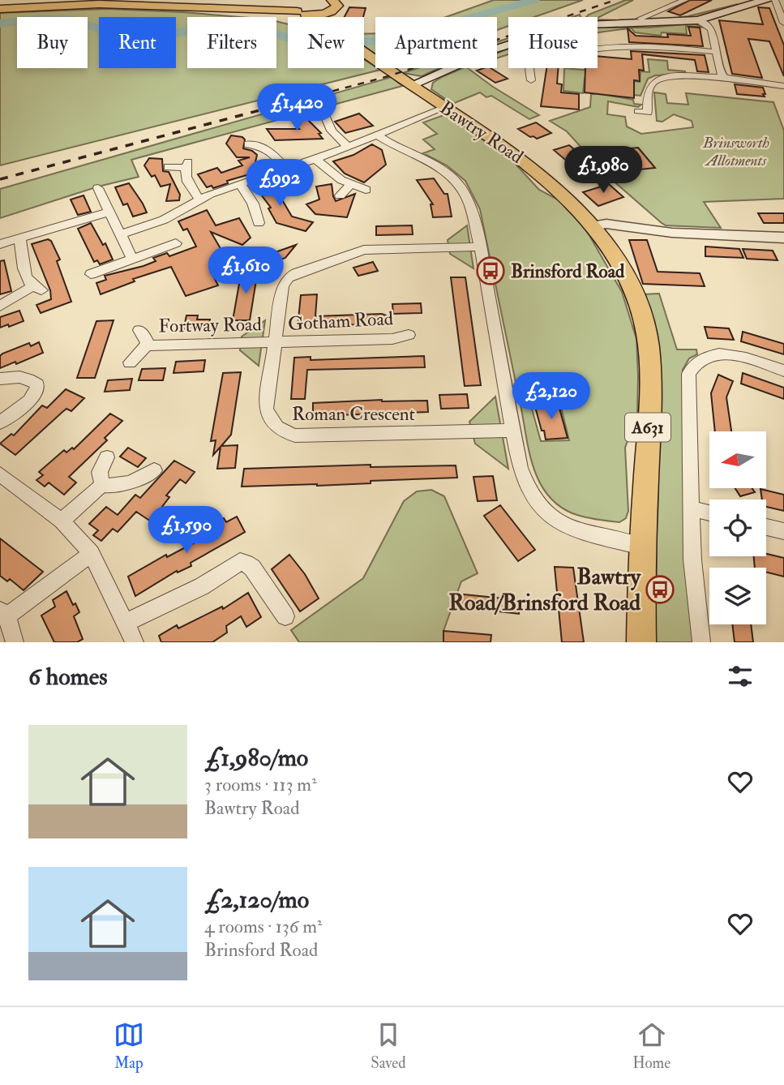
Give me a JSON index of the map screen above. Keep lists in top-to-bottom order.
{
  "streets": {
    "main road": ["Bawtry Road", "A631"],
    "street": ["Gotham Road", "Fortway Road", "Roman Crescent"]
  },
  "crossings": [
    ["Gotham Road", "Fortway Road"],
    ["Gotham Road", "Roman Crescent"],
    ["Fortway Road", "Roman Crescent"]
  ],
  "parks": ["Brinsworth Allotments"],
  "places": {
    "bus stop": ["Brinsford Road", "Bawtry Road/Brinsford Road"]
  },
  "north": "left",
  "page": {
    "chip": [
      "Buy",
      "Rent",
      "Filters",
      "New",
      "Apartment",
      "House"
    ],
    "price": [
      "£1,420",
      "£1,980",
      "£992",
      "£1,610",
      "£2,120",
      "£1,590"
    ],
    "heading": "6 homes",
    "list": [
      {
        "name": "£1,980/mo",
        "note": "3 rooms · 113 m² · Bawtry Road"
      },
      {
        "name": "£2,120/mo",
        "note": "4 rooms · 136 m² · Brinsford Road"
      }
    ],
    "tabs": ["Map", "Saved", "Home"]
  }
}
